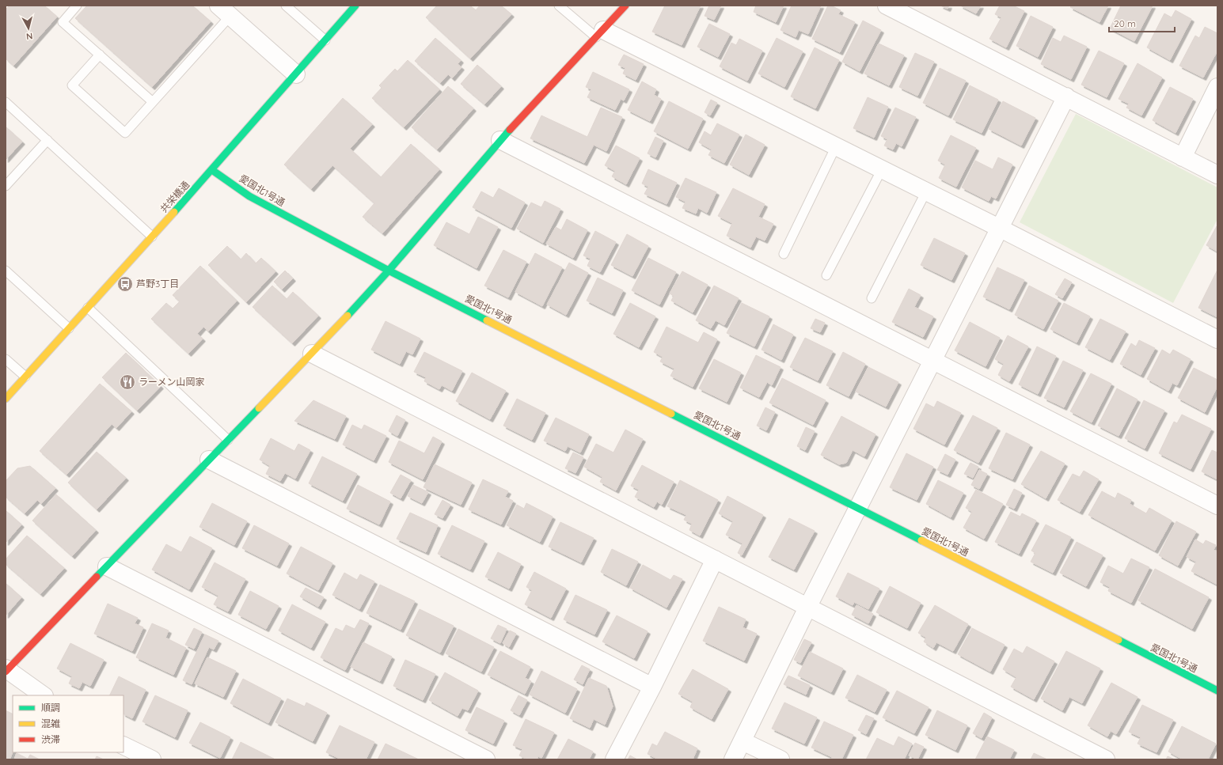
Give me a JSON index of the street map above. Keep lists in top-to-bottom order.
{
  "streets": {
    "street": ["愛国北1号通", "共栄橋通"]
  },
  "crossings": [
    ["愛国北1号通", "共栄橋通"]
  ],
  "places": {
    "bus stop": ["芦野3丁目"],
    "restaurant": ["ラーメン山岡家"]
  },
  "legend": ["順調", "混雑", "渋滞"],
  "scale_bar": "20 m",
  "north": "bottom"
}
